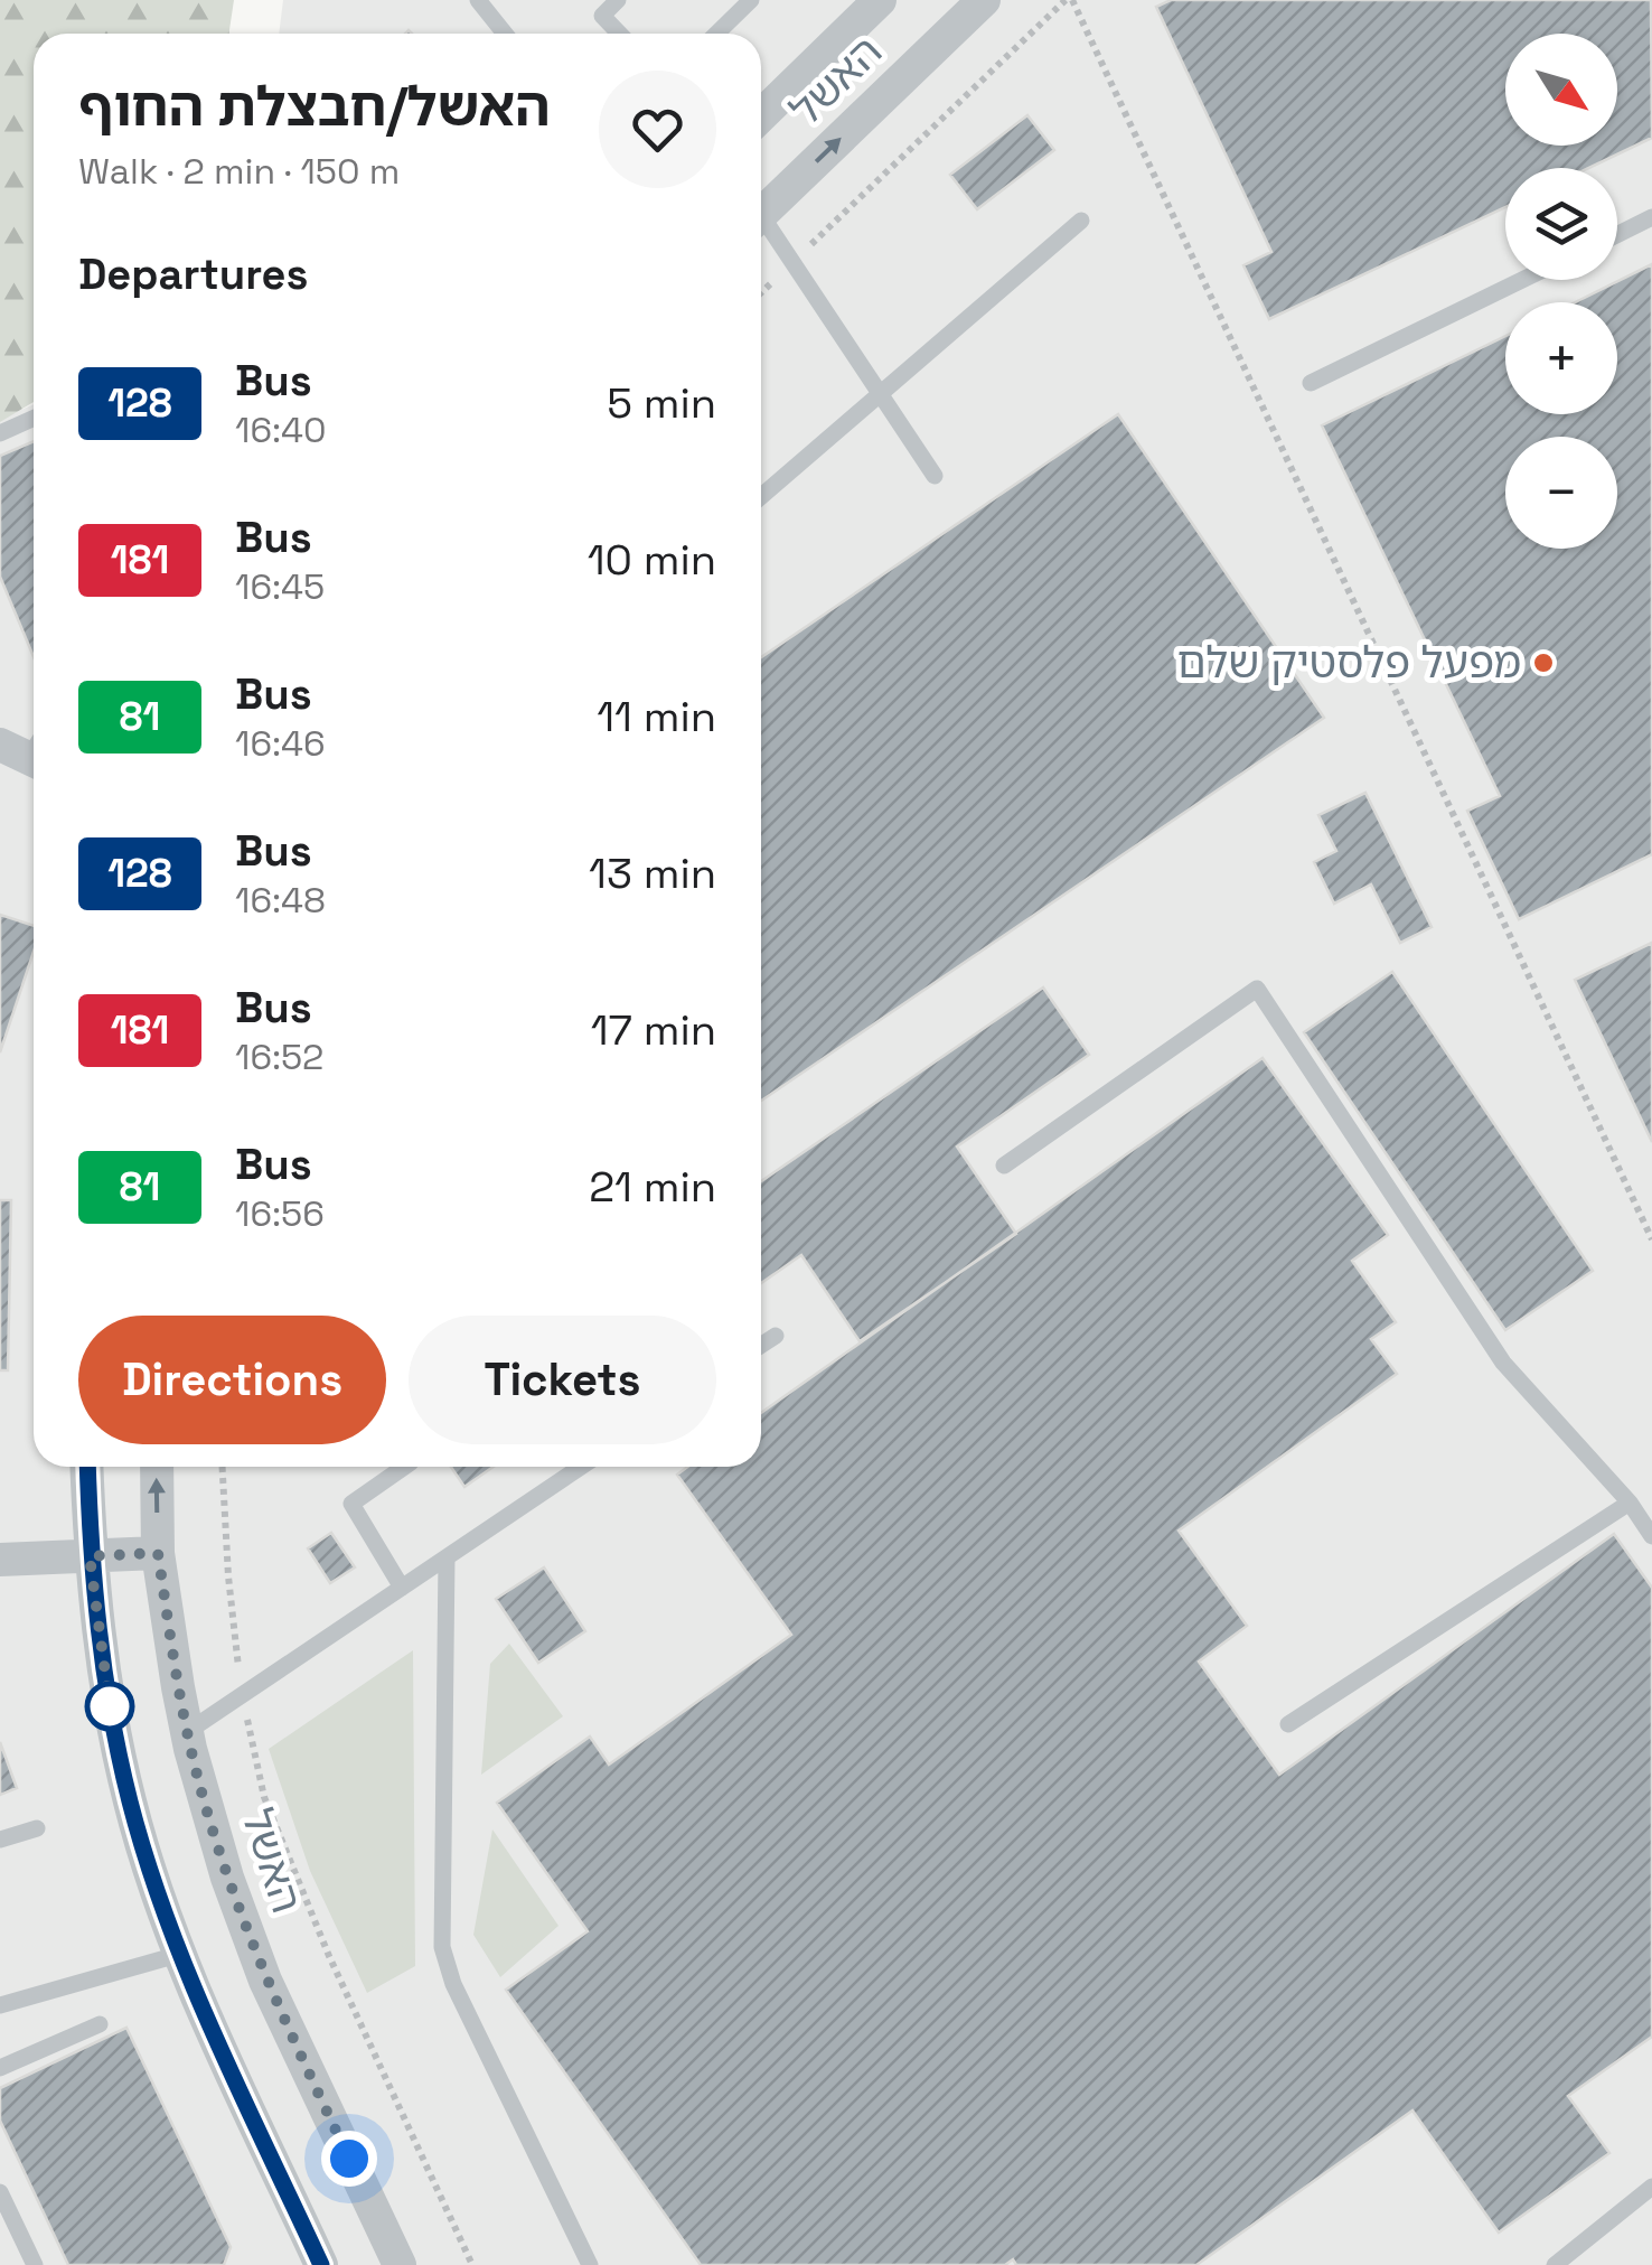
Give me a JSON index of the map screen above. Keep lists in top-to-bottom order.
{
  "streets": {
    "street": ["האשל"]
  },
  "places": ["מפעל פלסטיק שלם"],
  "lines": ["bus line 128"],
  "north": "bottom right",
  "page": {
    "map_buttons": ["+", "−"],
    "heading": [
      ["האשל/חבצלת החוף", "Walk · 2 min · 150 m"],
      "Departures"
    ],
    "list": [
      {
        "mark": "128",
        "name": "Bus",
        "note": "16:40",
        "value": "5 min"
      },
      {
        "mark": "181",
        "name": "Bus",
        "note": "16:45",
        "value": "10 min"
      },
      {
        "mark": "81",
        "name": "Bus",
        "note": "16:46",
        "value": "11 min"
      },
      {
        "mark": "128",
        "name": "Bus",
        "note": "16:48",
        "value": "13 min"
      },
      {
        "mark": "181",
        "name": "Bus",
        "note": "16:52",
        "value": "17 min"
      },
      {
        "mark": "81",
        "name": "Bus",
        "note": "16:56",
        "value": "21 min"
      }
    ],
    "buttons": ["Directions", "Tickets"]
  }
}
